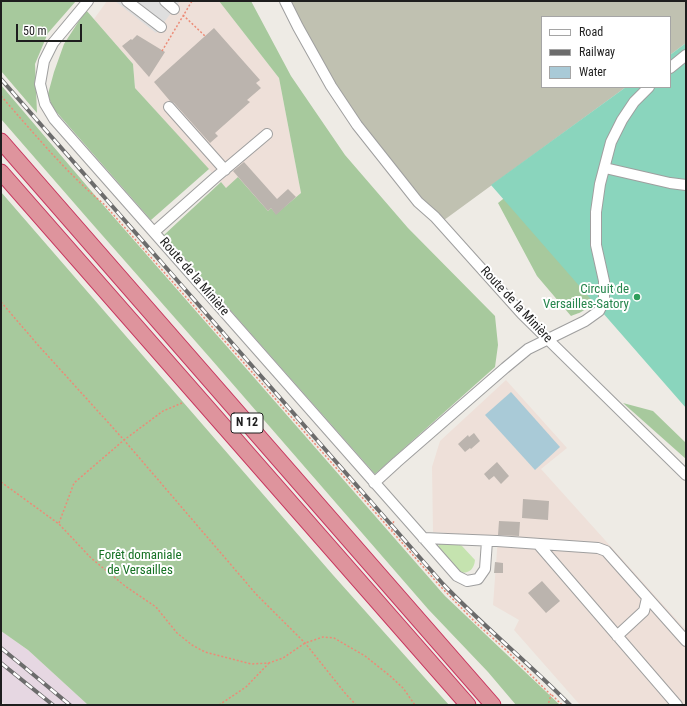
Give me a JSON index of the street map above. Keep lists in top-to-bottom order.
{
  "streets": {
    "highway": ["N 12"],
    "lane": ["Route de la Minière"]
  },
  "parks": ["Forêt domaniale de Versailles"],
  "places": ["Circuit de Versailles-Satory"],
  "legend": ["Road", "Railway", "Water"],
  "scale_bar": "50 m"
}
